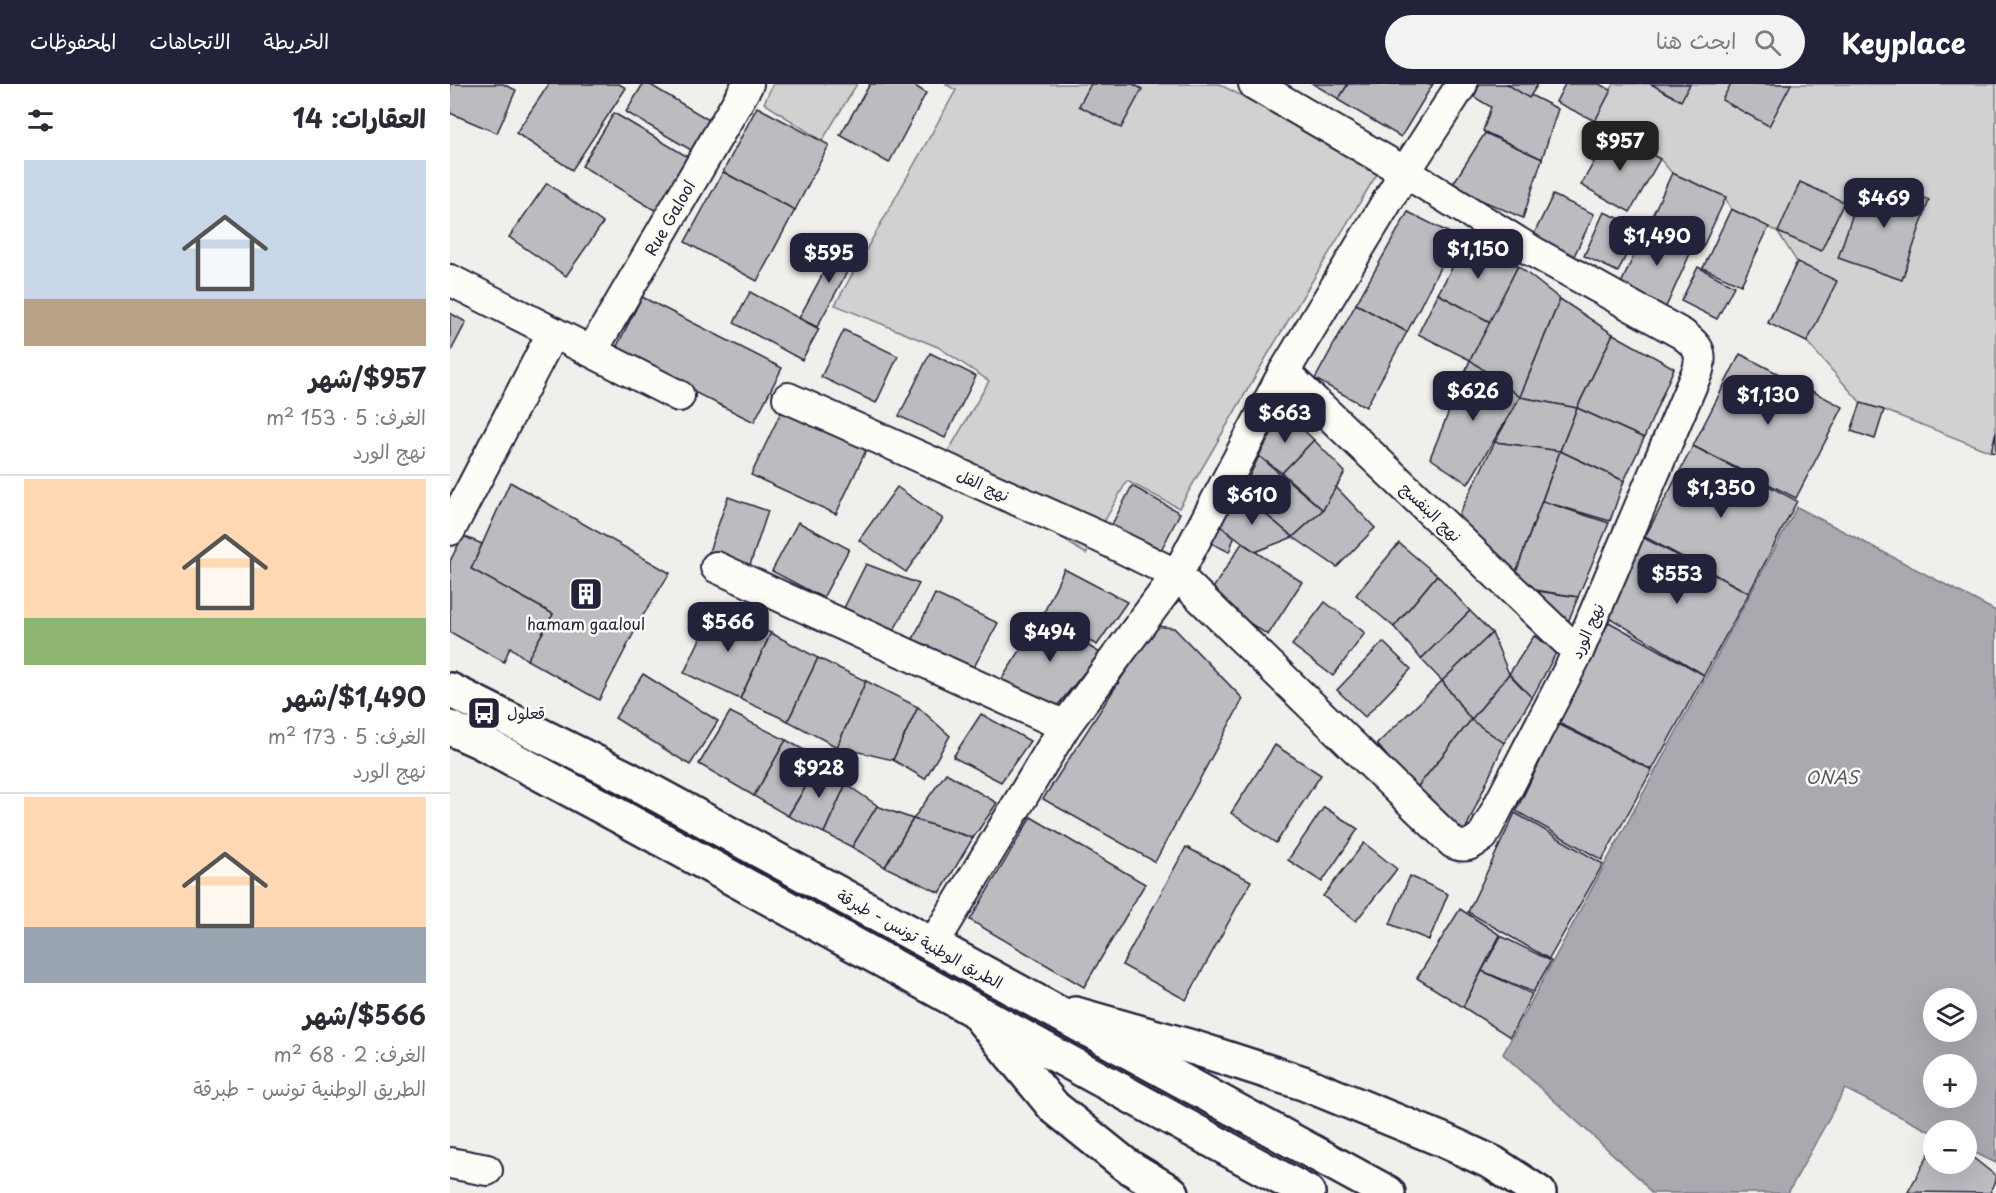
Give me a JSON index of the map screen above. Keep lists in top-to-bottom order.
{
  "streets": {
    "main road": ["الطريق الوطنية تونس - طبرقة"],
    "street": [
      "Rue Galool",
      "نهج الفل",
      "نهج البنفسج",
      "نهج الورد"
    ]
  },
  "crossings": [
    ["نهج الفل", "نهج الورد"],
    ["نهج البنفسج", "نهج الورد"]
  ],
  "water": ["ONAS"],
  "places": {
    "building": ["hamam gaaloul"],
    "bus stop": ["قعلول"]
  },
  "page": {
    "header": "Keyplace",
    "search": "ابحث هنا",
    "nav": ["الخريطة", "الاتجاهات", "المحفوظات"],
    "heading": "العقارات: 14",
    "price": [
      "$957",
      "$469",
      "$1,490",
      "$1,150",
      "$595",
      "$626",
      "$1,130",
      "$663",
      "$1,350",
      "$610",
      "$553",
      "$566",
      "$494",
      "$928"
    ],
    "list": [
      {
        "name": "$957/شهر",
        "note": "الغرف: 5 · 153 m² · نهج الورد"
      },
      {
        "name": "$1,490/شهر",
        "note": "الغرف: 5 · 173 m² · نهج الورد"
      },
      {
        "name": "$566/شهر",
        "note": "الغرف: 2 · 68 m² · الطريق الوطنية تونس - طبرقة"
      }
    ],
    "map_buttons": ["+", "−"]
  }
}
